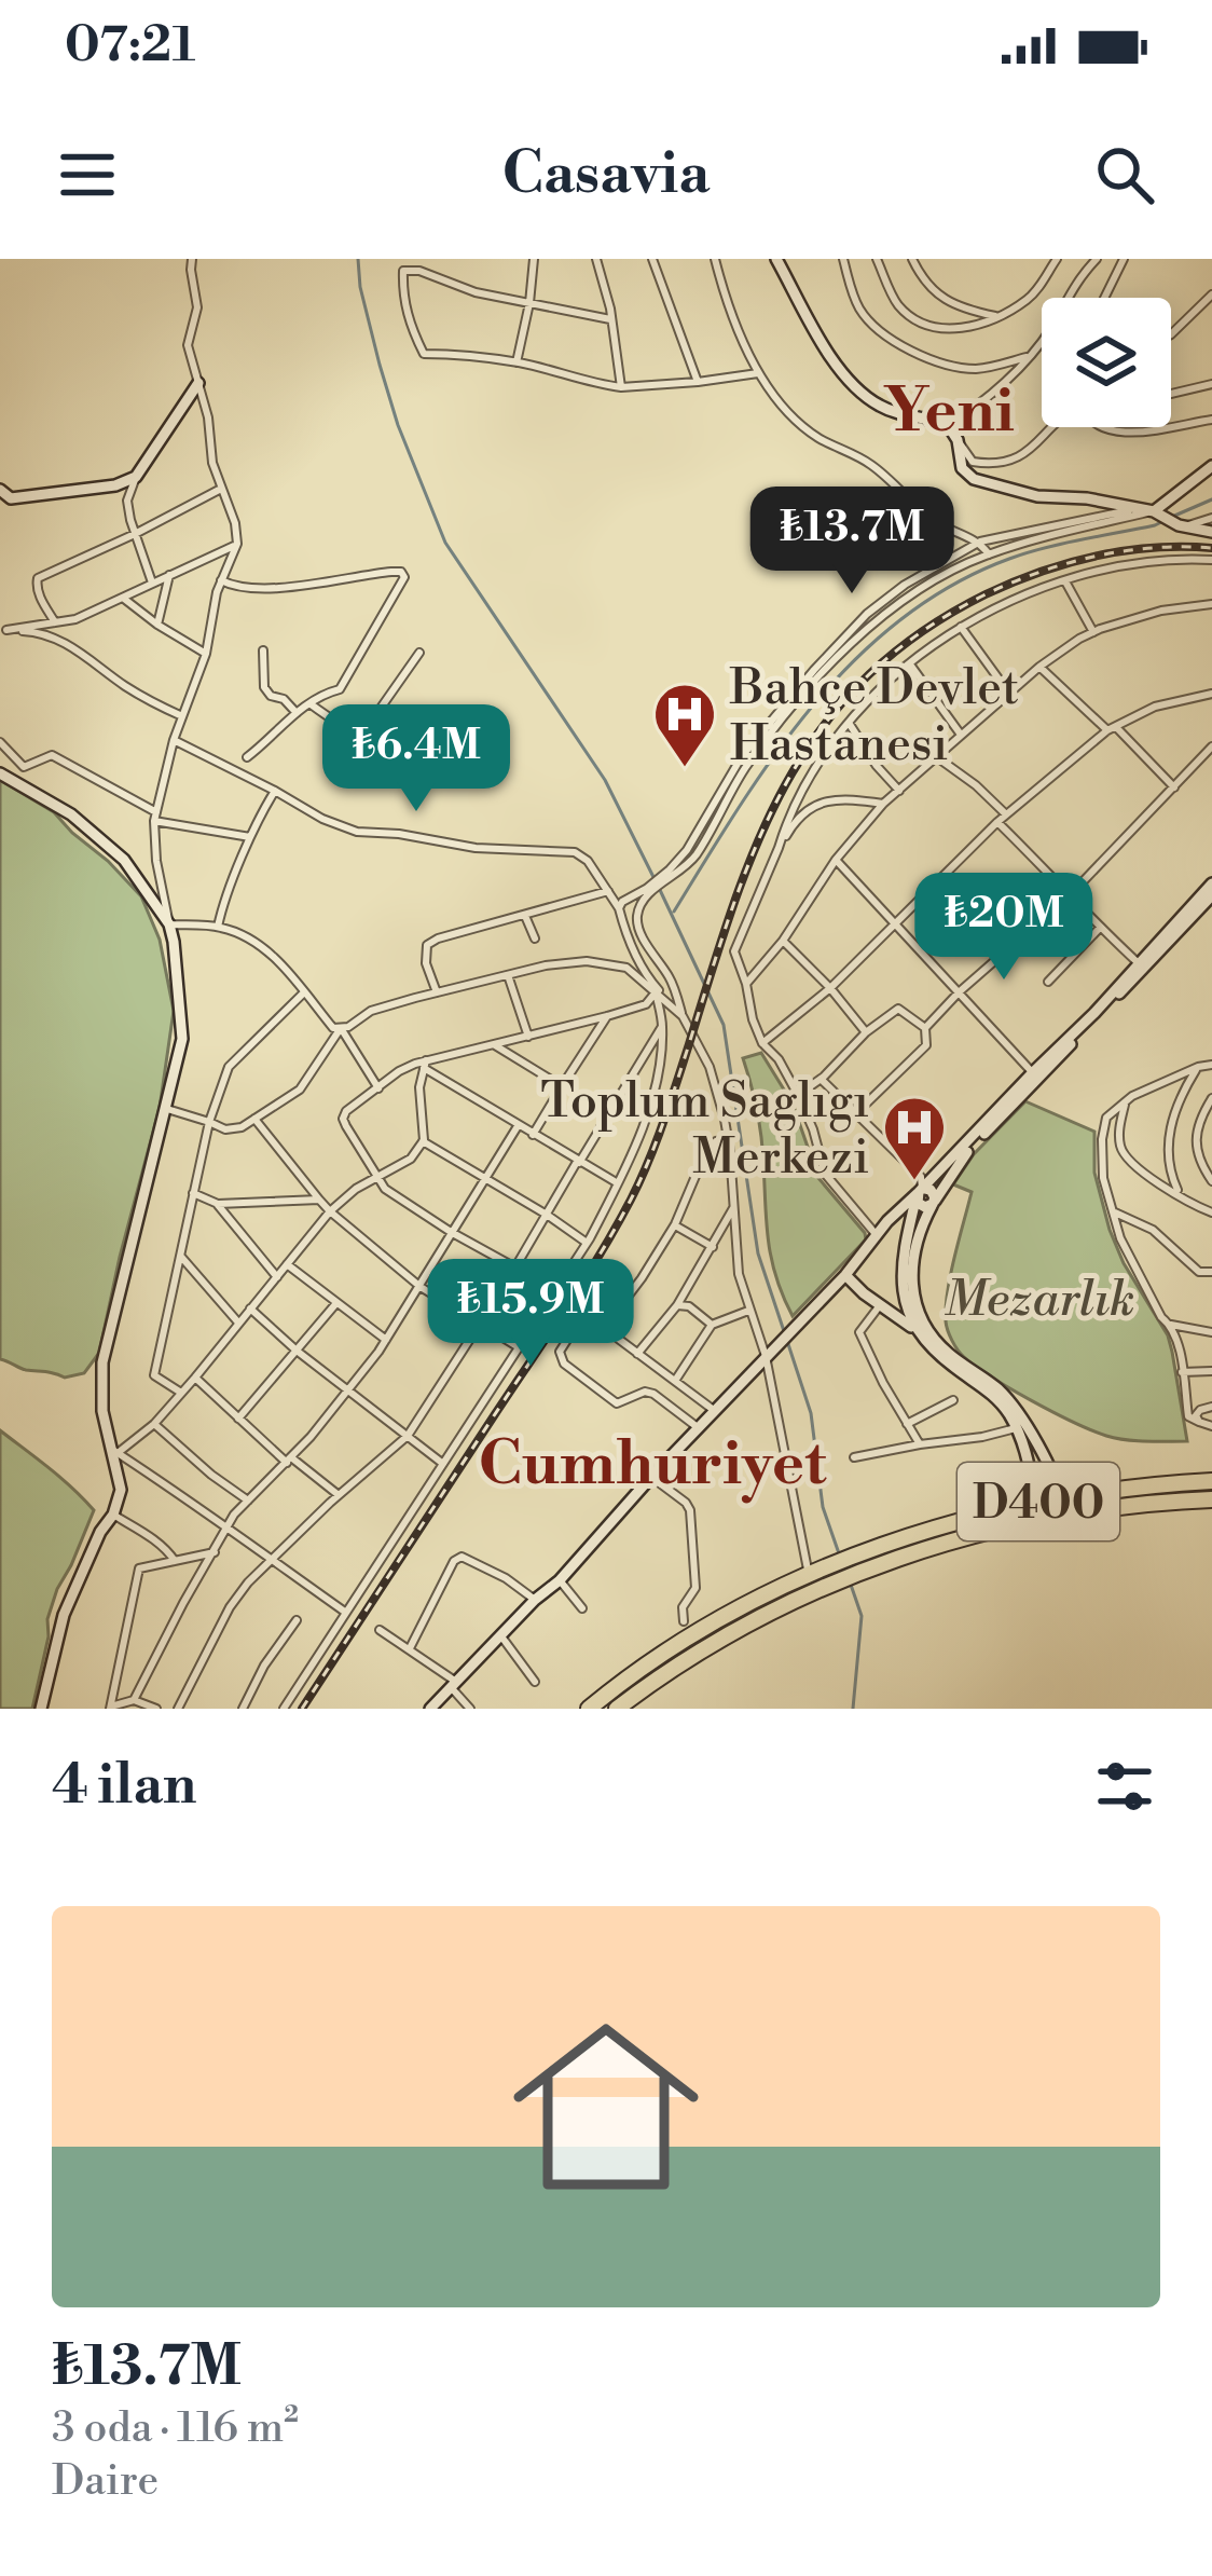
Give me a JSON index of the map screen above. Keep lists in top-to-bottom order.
{
  "streets": {
    "highway": ["D400"]
  },
  "districts": ["Yeni", "Cumhuriyet"],
  "parks": ["Mezarlık"],
  "places": {
    "hospital": ["Bahçe Devlet Hastanesi", "Toplum Saglıgı Merkezi"]
  },
  "page": {
    "status": "07:21",
    "header": "Casavia",
    "price": [
      "₺13.7M",
      "₺6.4M",
      "₺20M",
      "₺15.9M"
    ],
    "heading": "4 ilan",
    "list": [
      {
        "name": "₺13.7M",
        "note": "3 oda · 116 m² · Daire"
      }
    ]
  }
}
